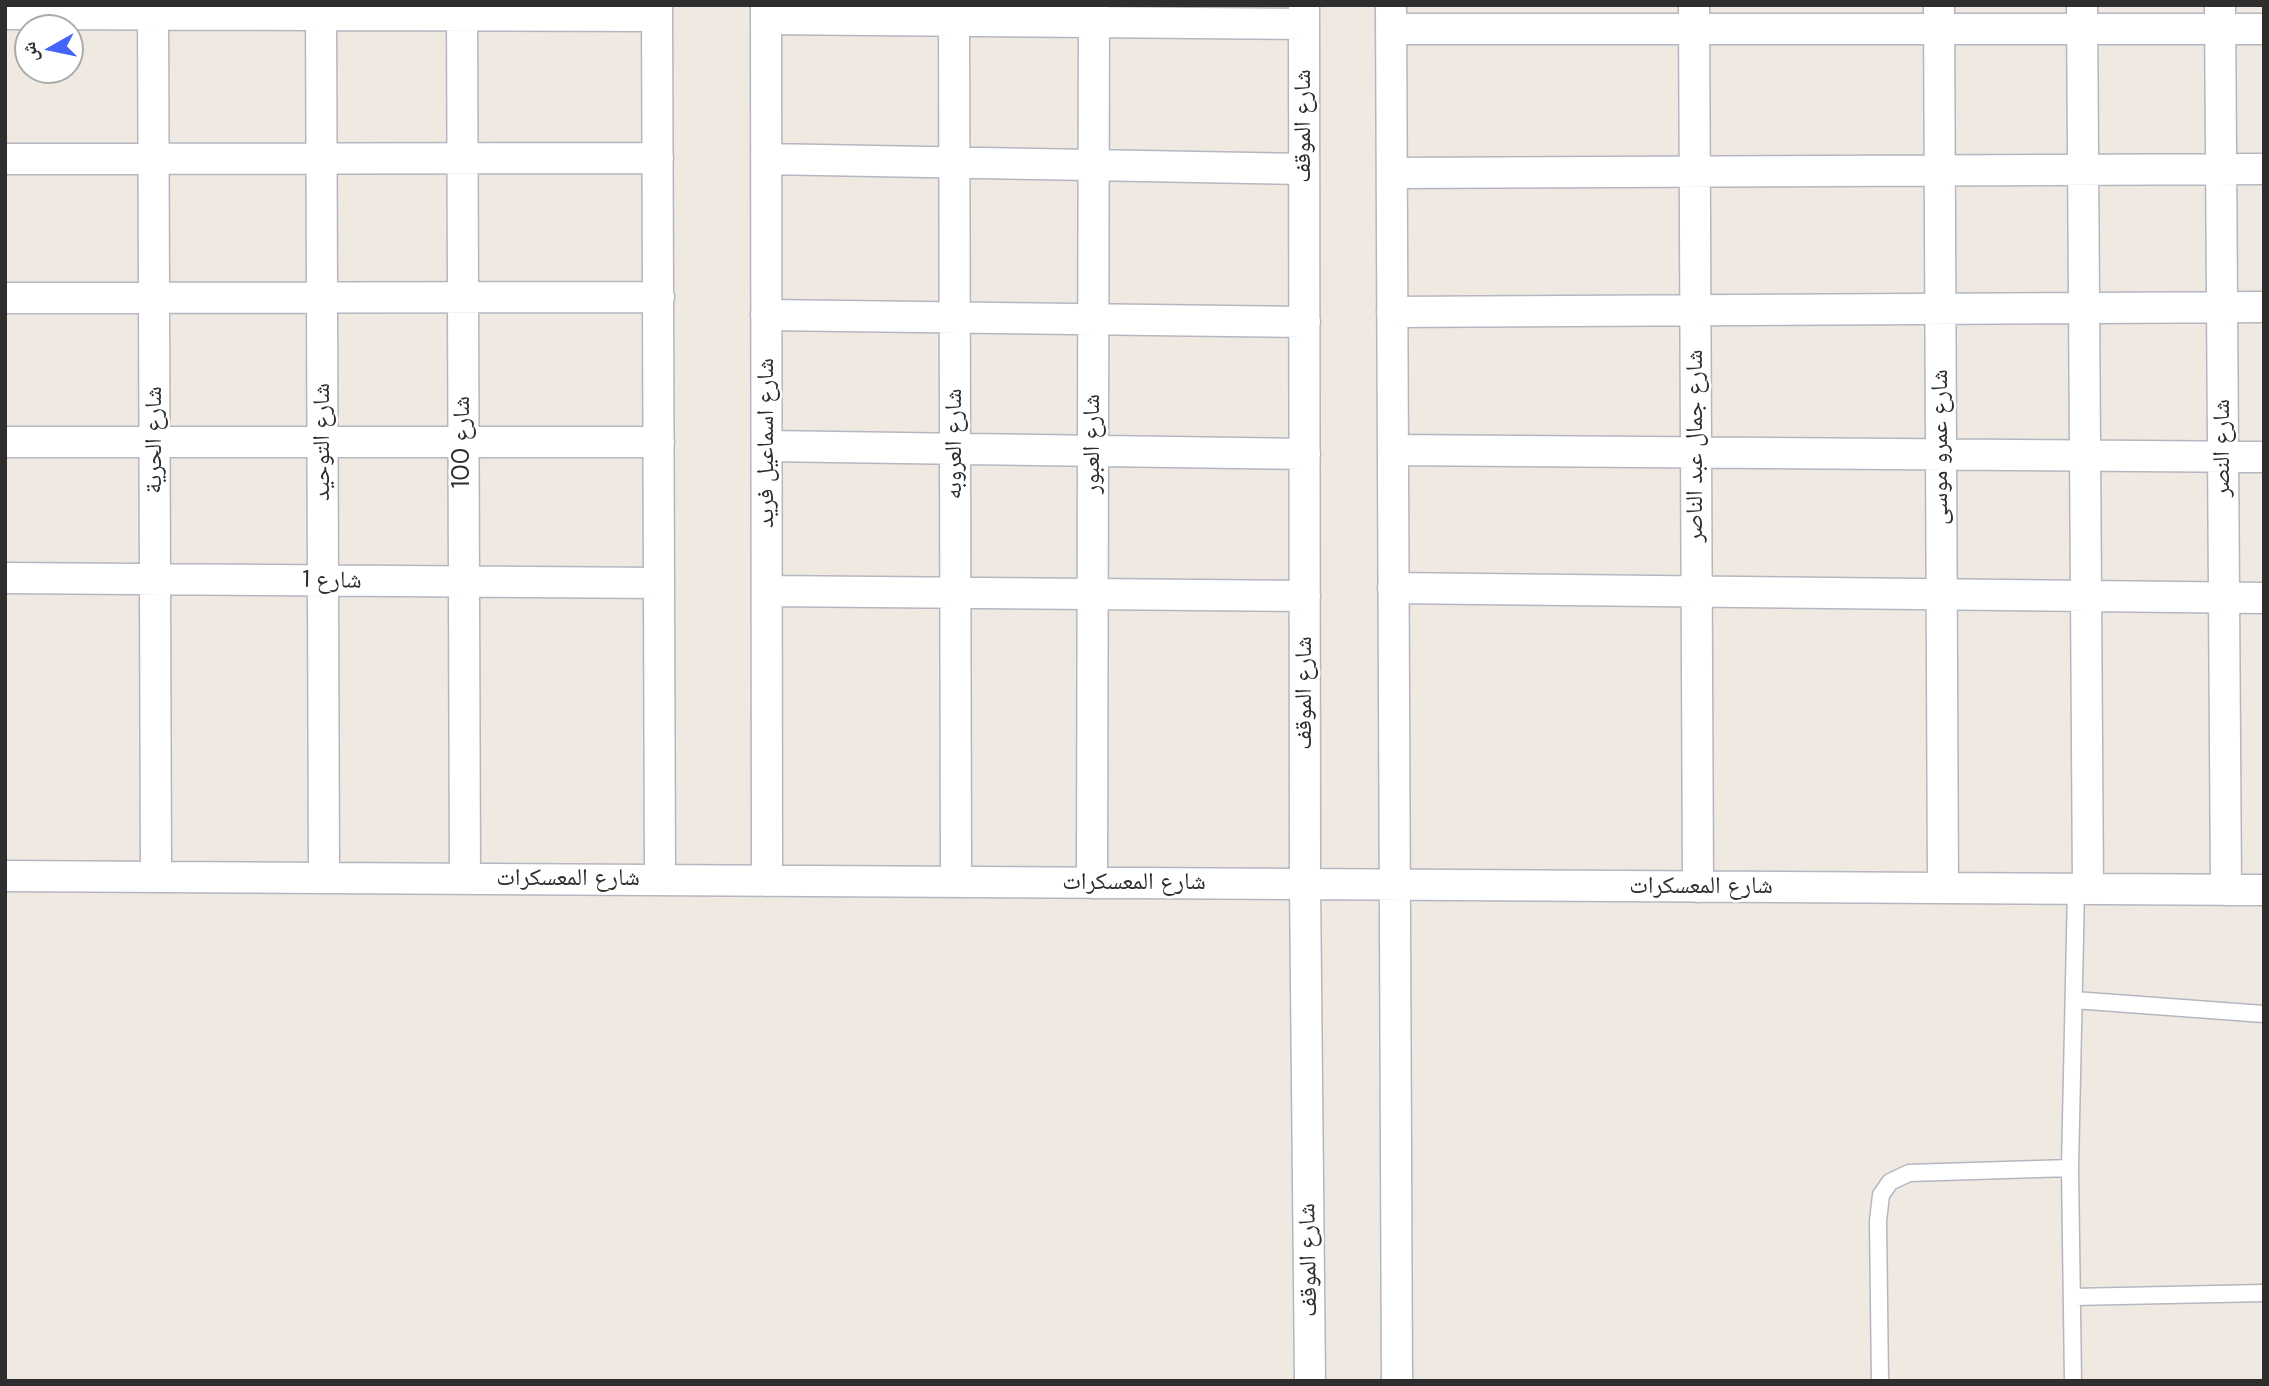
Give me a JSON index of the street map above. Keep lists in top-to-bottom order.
{
  "streets": {
    "street": [
      "شارع الموقف",
      "شارع الحرية",
      "شارع التوحيد",
      "شارع 100",
      "شارع اسماعيل فريد",
      "شارع العروبه",
      "شارع العبور",
      "شارع جمال عبد الناصر",
      "شارع عمرو موسى",
      "شارع النصر",
      "شارع 1",
      "شارع المعسكرات"
    ]
  },
  "crossings": [
    ["شارع الموقف", "شارع المعسكرات"],
    ["شارع الحرية", "شارع 1"],
    ["شارع الحرية", "شارع المعسكرات"],
    ["شارع التوحيد", "شارع 1"],
    ["شارع التوحيد", "شارع المعسكرات"],
    ["شارع 100", "شارع 1"],
    ["شارع 100", "شارع المعسكرات"],
    ["شارع اسماعيل فريد", "شارع المعسكرات"],
    ["شارع العروبه", "شارع المعسكرات"],
    ["شارع العبور", "شارع المعسكرات"],
    ["شارع جمال عبد الناصر", "شارع المعسكرات"],
    ["شارع عمرو موسى", "شارع المعسكرات"],
    ["شارع النصر", "شارع المعسكرات"]
  ],
  "north": "left"
}
